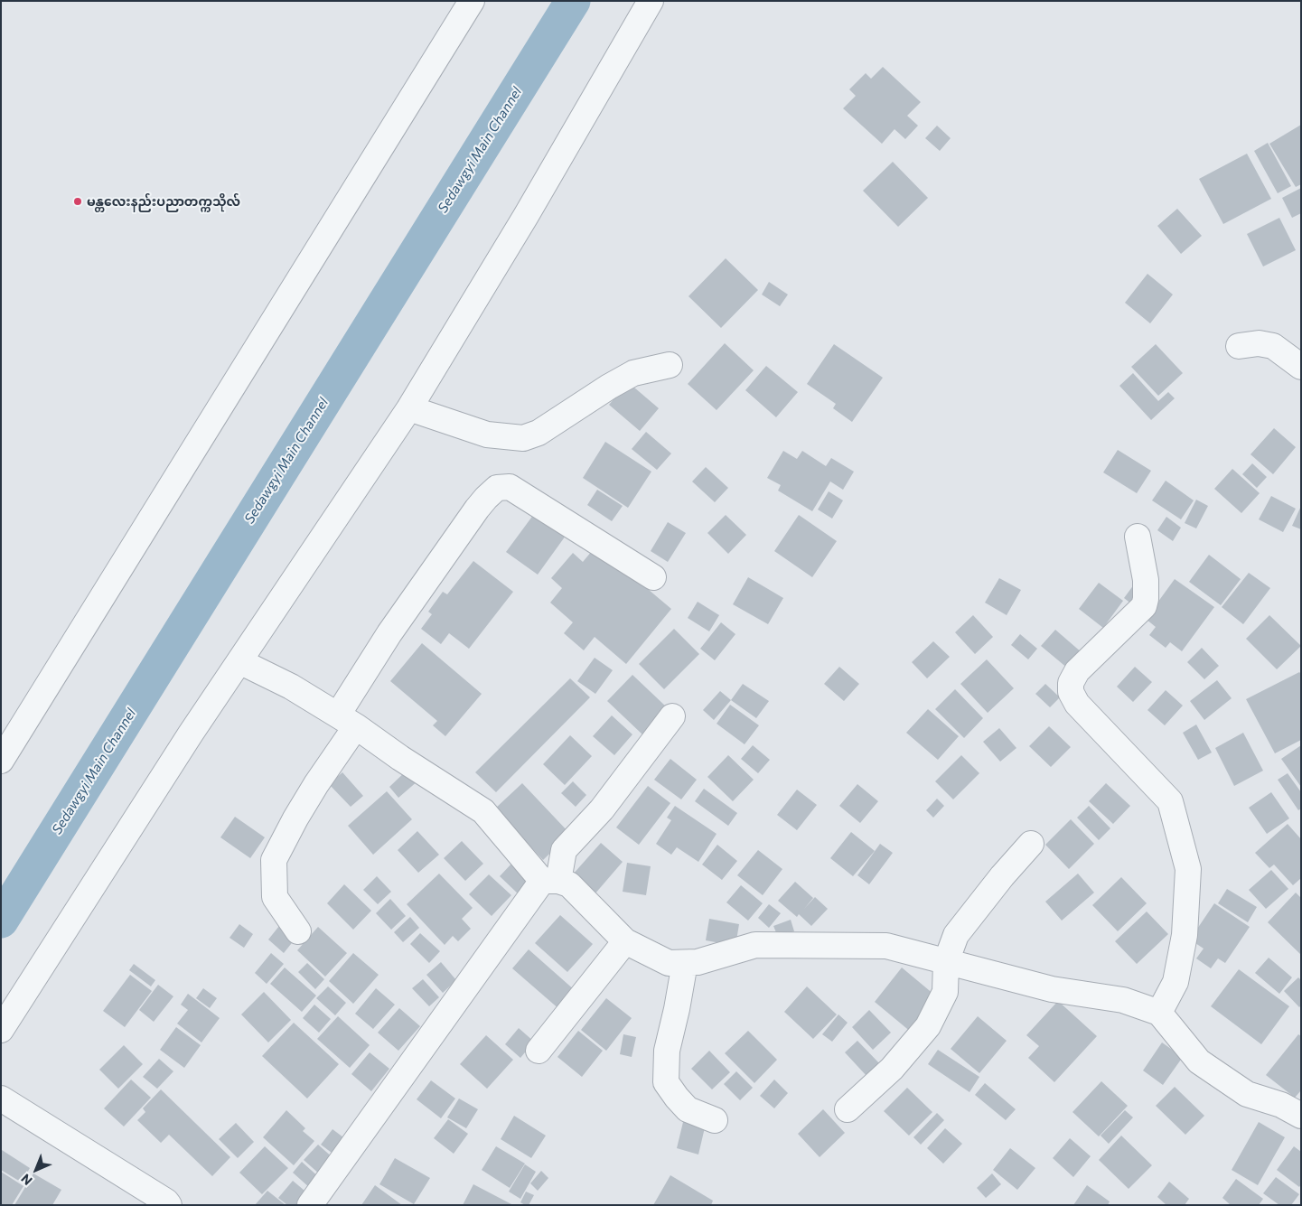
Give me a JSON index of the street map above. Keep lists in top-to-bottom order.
{
  "water": ["Sedawgyi Main Channel"],
  "places": ["မန္တလေးနည်းပညာတက္ကသိုလ်"],
  "north": "bottom left"
}
